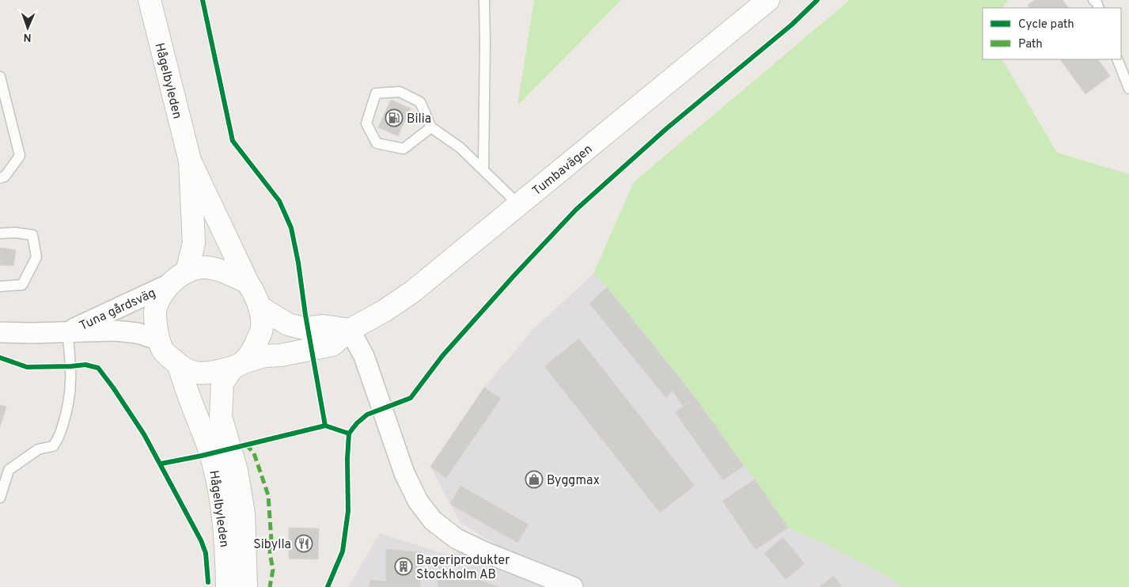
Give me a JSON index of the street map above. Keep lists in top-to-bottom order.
{
  "streets": {
    "main road": ["Hågelbyleden", "Tumbavägen"],
    "street": ["Tuna gårdsväg"]
  },
  "crossings": [
    ["Hågelbyleden", "Tumbavägen"],
    ["Hågelbyleden", "Tuna gårdsväg"],
    ["Tumbavägen", "Tuna gårdsväg"]
  ],
  "places": {
    "fuel station": ["Bilia"],
    "shop": ["Byggmax"],
    "restaurant": ["Sibylla"],
    "building": ["Bageriprodukter Stockholm AB"]
  },
  "legend": ["Cycle path", "Path"],
  "north": "bottom"
}
